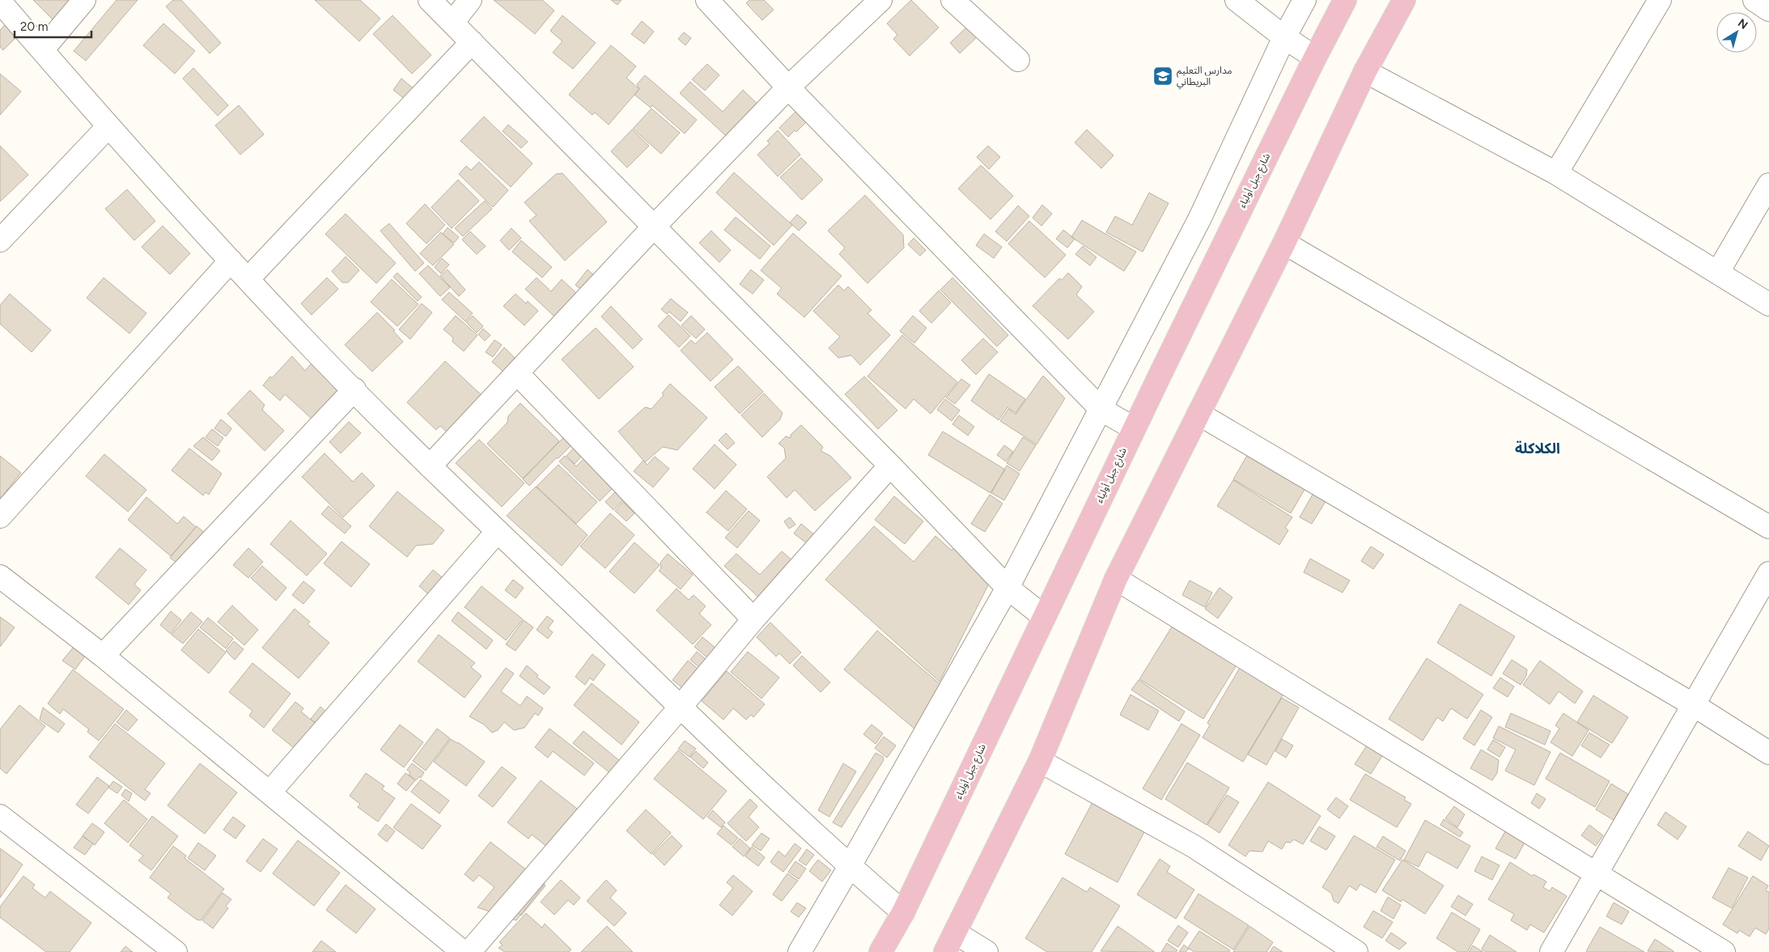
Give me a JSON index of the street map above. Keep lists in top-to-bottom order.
{
  "streets": {
    "main road": ["شارع جبل أولياء"]
  },
  "districts": ["الكلاكلة"],
  "places": {
    "school or university": ["مدارس التعليم البريطاني"]
  },
  "scale_bar": "20 m",
  "north": "top right"
}
